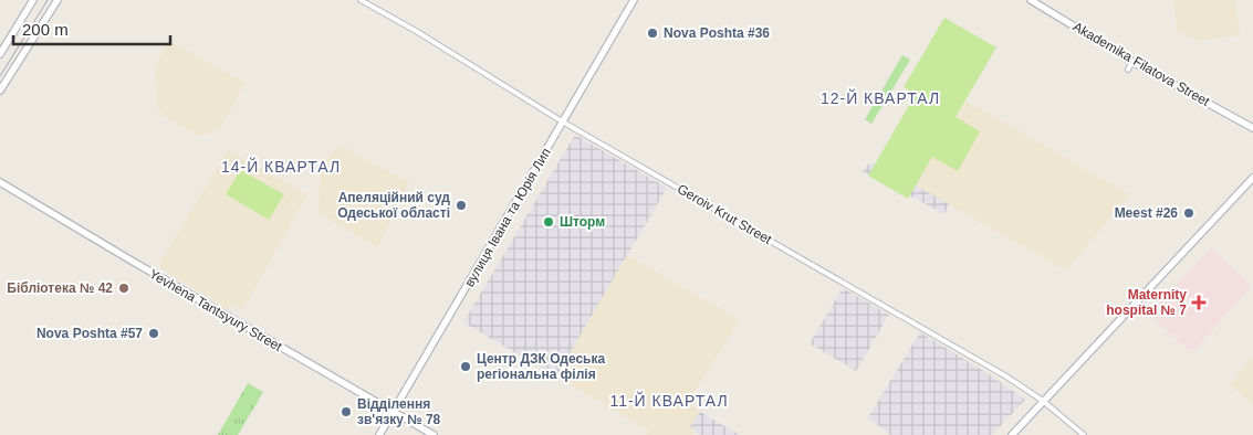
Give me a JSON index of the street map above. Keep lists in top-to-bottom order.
{
  "streets": {
    "street": [
      "Akademika Filatova Street",
      "Geroiv Krut Street",
      "вулиця Івана та Юрія Лип",
      "Yevhena Tantsyury Street"
    ]
  },
  "crossings": [
    ["Geroiv Krut Street", "вулиця Івана та Юрія Лип"],
    ["вулиця Івана та Юрія Лип", "Yevhena Tantsyury Street"]
  ],
  "districts": ["12-Й КВАРТАЛ", "14-Й КВАРТАЛ", "11-Й КВАРТАЛ"],
  "places": {
    "other": [
      "Nova Poshta #36",
      "Апеляційний суд Одеської області",
      "Meest #26",
      "Шторм",
      "Бібліотека № 42",
      "Nova Poshta #57",
      "Центр ДЗК Одеська регіональна філія",
      "Відділення зв'язку № 78"
    ],
    "health": ["Maternity hospital № 7"]
  },
  "scale_bar": "200 m"
}
